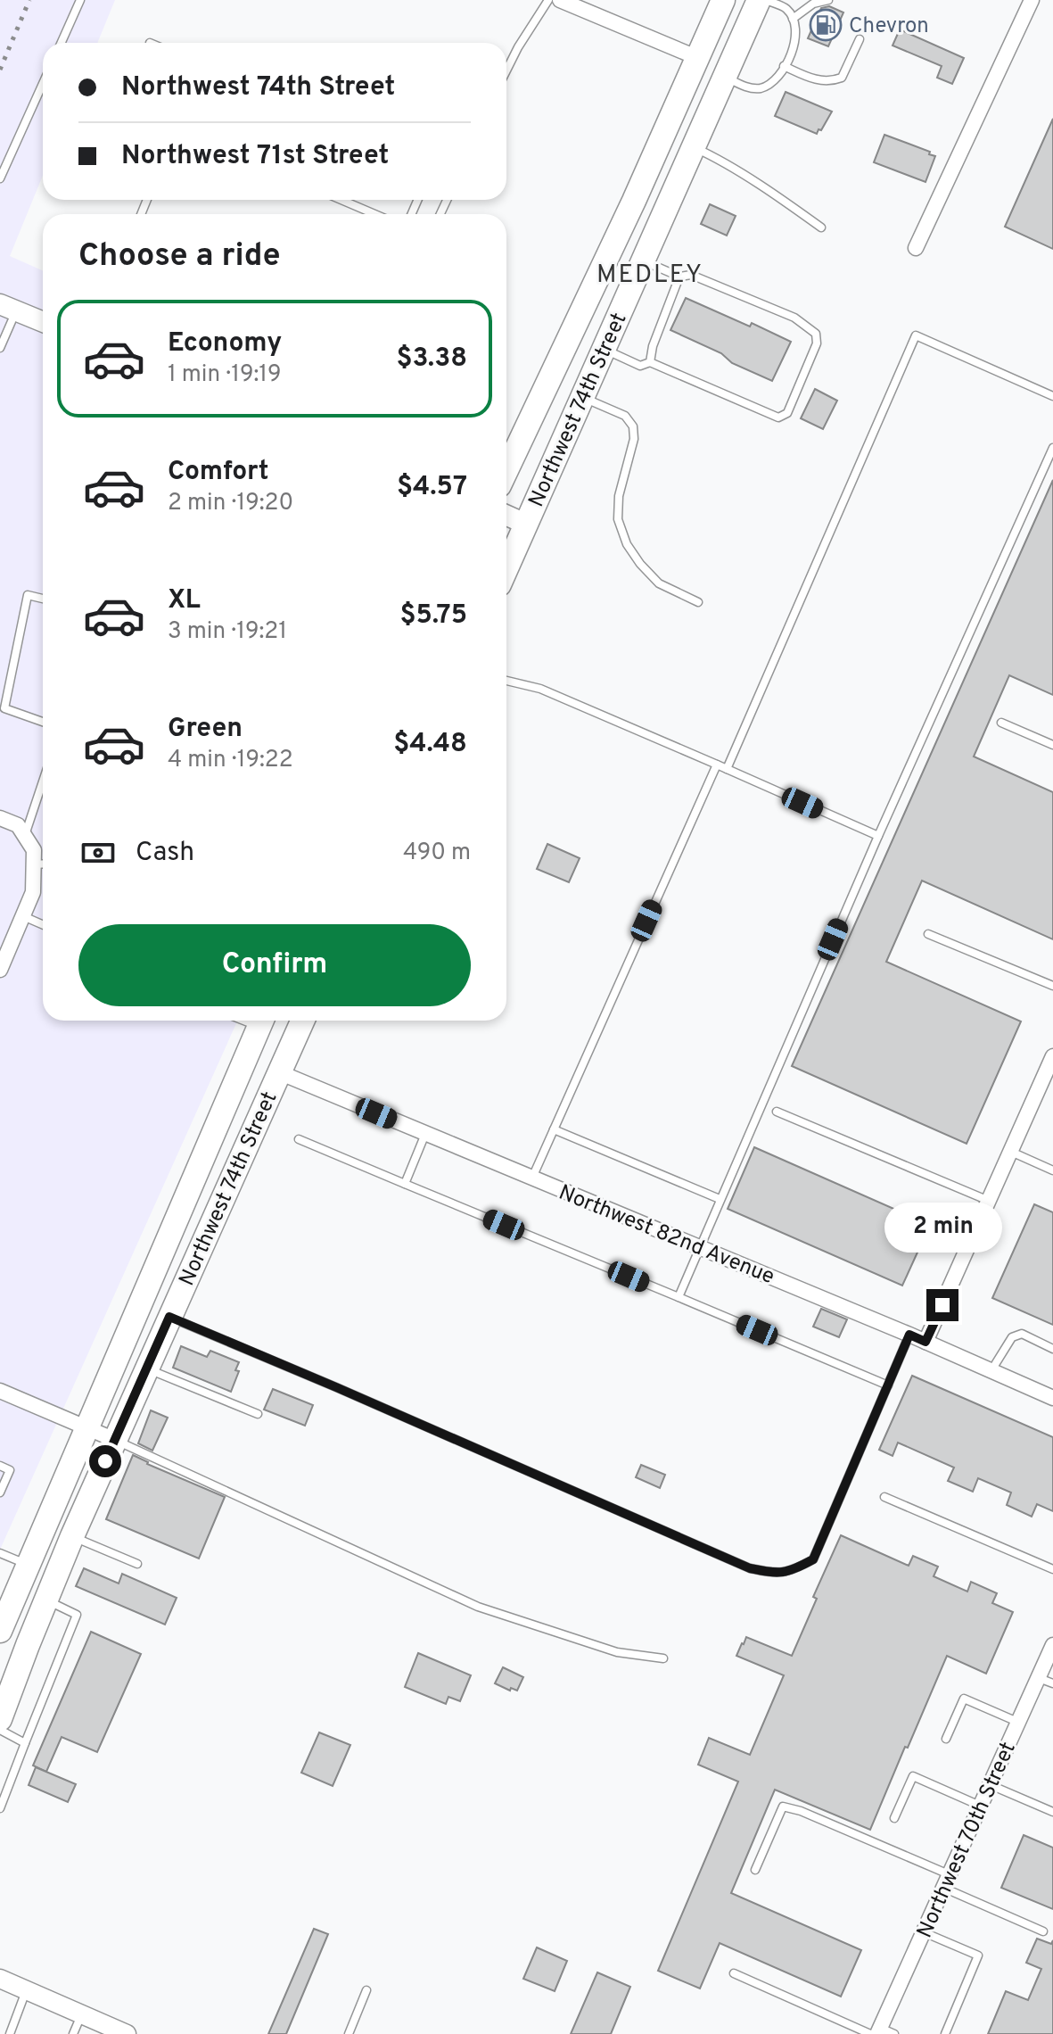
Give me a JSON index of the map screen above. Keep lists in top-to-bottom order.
{
  "streets": {
    "main road": ["Northwest 74th Street"],
    "street": ["Northwest 82nd Avenue", "Northwest 70th Street"]
  },
  "crossings": [
    ["Northwest 74th Street", "Northwest 82nd Avenue"]
  ],
  "districts": ["MEDLEY"],
  "places": {
    "fuel station": ["Chevron"]
  },
  "page": {
    "banner": ["Northwest 74th Street", "Northwest 71st Street"],
    "heading": "Choose a ride",
    "list": [
      {
        "name": "Economy",
        "note": "1 min · 19:19",
        "value": "$3.38"
      },
      {
        "name": "Comfort",
        "note": "2 min · 19:20",
        "value": "$4.57"
      },
      {
        "name": "XL",
        "note": "3 min · 19:21",
        "value": "$5.75"
      },
      {
        "name": "Green",
        "note": "4 min · 19:22",
        "value": "$4.48"
      }
    ],
    "pay": ["Cash", "490 m"],
    "buttons": "Confirm",
    "bubble": "2 min"
  }
}
